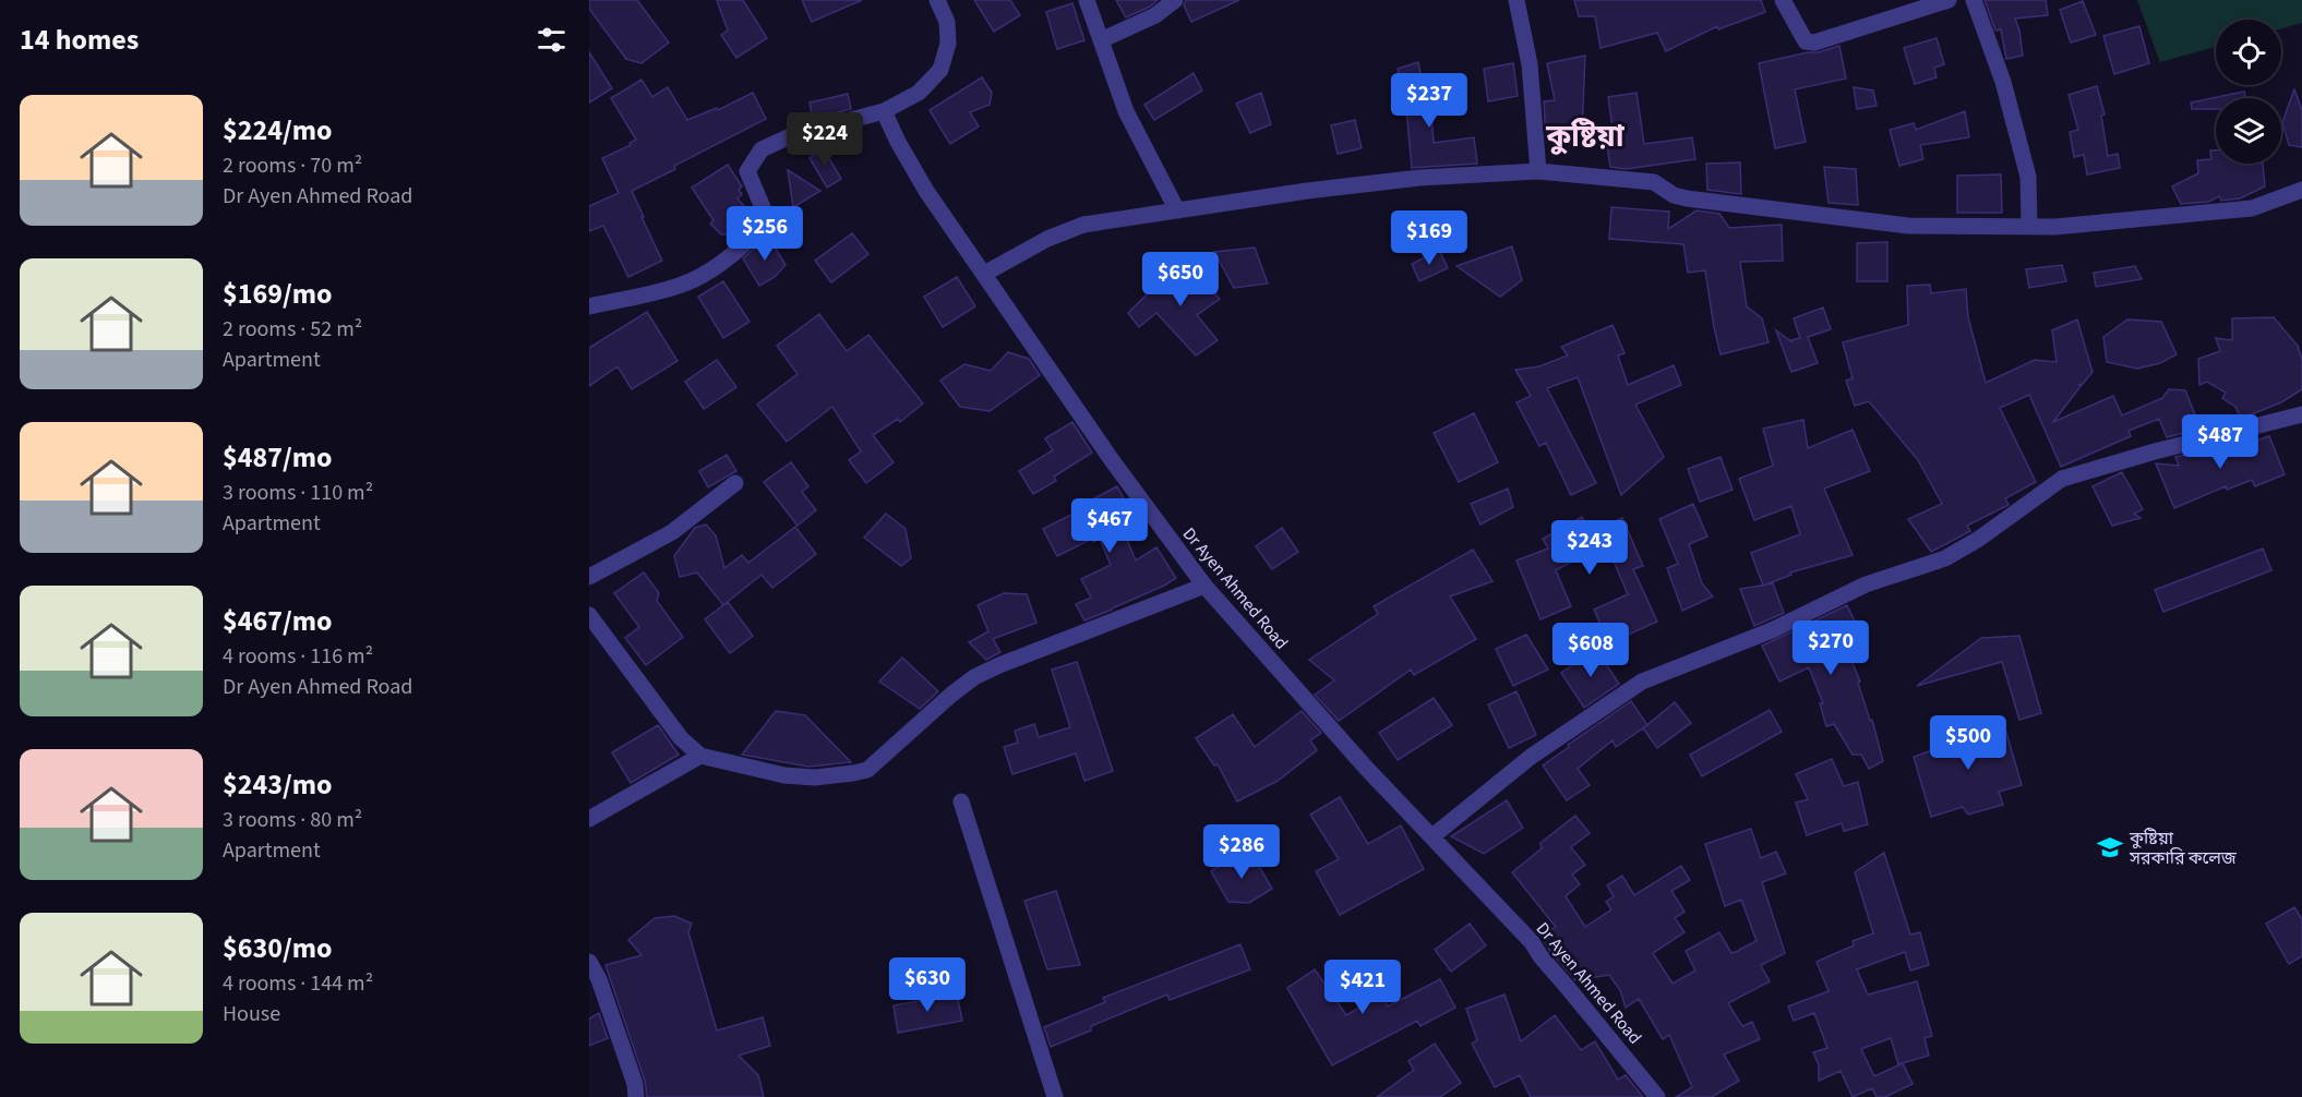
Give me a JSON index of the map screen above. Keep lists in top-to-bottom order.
{
  "streets": {
    "street": ["Dr Ayen Ahmed Road"]
  },
  "districts": ["কুষ্টিয়া"],
  "places": {
    "school or university": ["কুষ্টিয়া সরকারি কলেজ"]
  },
  "page": {
    "heading": "14 homes",
    "price": [
      "$237",
      "$224",
      "$256",
      "$169",
      "$650",
      "$487",
      "$467",
      "$243",
      "$270",
      "$608",
      "$500",
      "$286",
      "$630",
      "$421"
    ],
    "list": [
      {
        "name": "$224/mo",
        "note": "2 rooms · 70 m² · Dr Ayen Ahmed Road"
      },
      {
        "name": "$169/mo",
        "note": "2 rooms · 52 m² · Apartment"
      },
      {
        "name": "$487/mo",
        "note": "3 rooms · 110 m² · Apartment"
      },
      {
        "name": "$467/mo",
        "note": "4 rooms · 116 m² · Dr Ayen Ahmed Road"
      },
      {
        "name": "$243/mo",
        "note": "3 rooms · 80 m² · Apartment"
      },
      {
        "name": "$630/mo",
        "note": "4 rooms · 144 m² · House"
      }
    ]
  }
}
